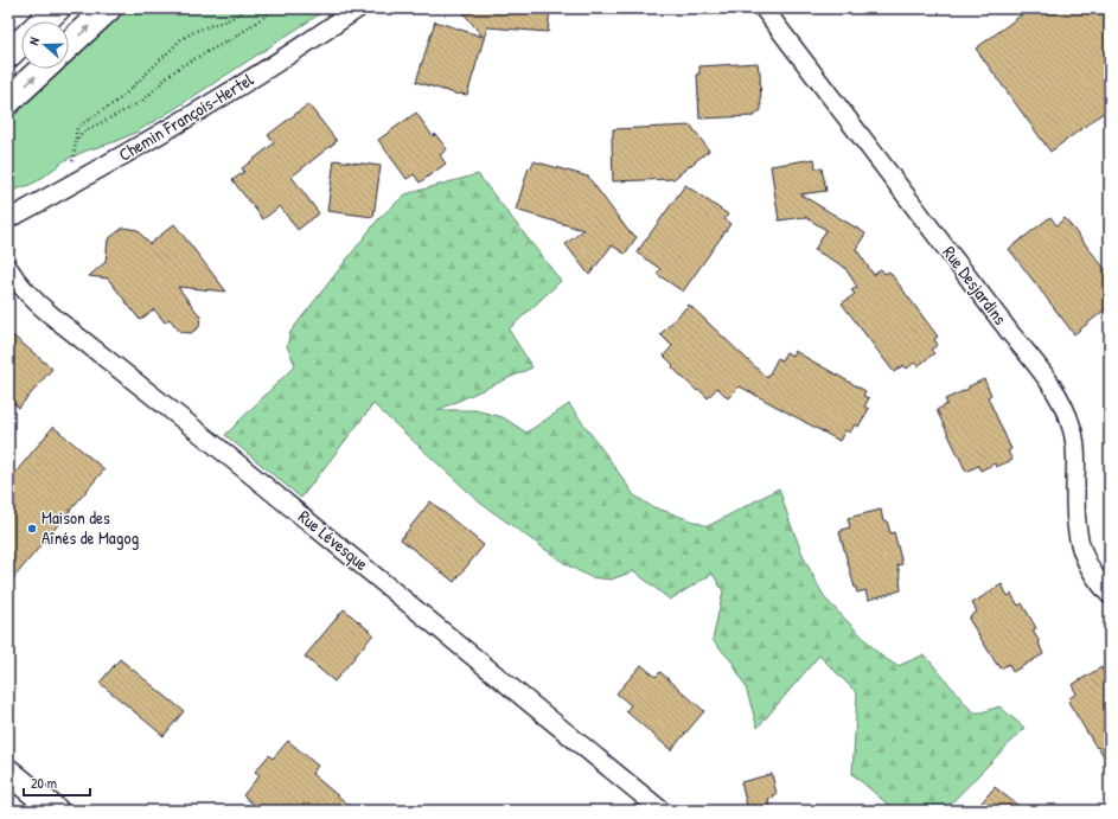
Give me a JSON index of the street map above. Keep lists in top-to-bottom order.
{
  "streets": {
    "street": ["Chemin François-Hertel", "Rue Desjardins", "Rue Lévesque"]
  },
  "places": ["Maison des Aînés de Magog"],
  "scale_bar": "20 m",
  "north": "left"
}
